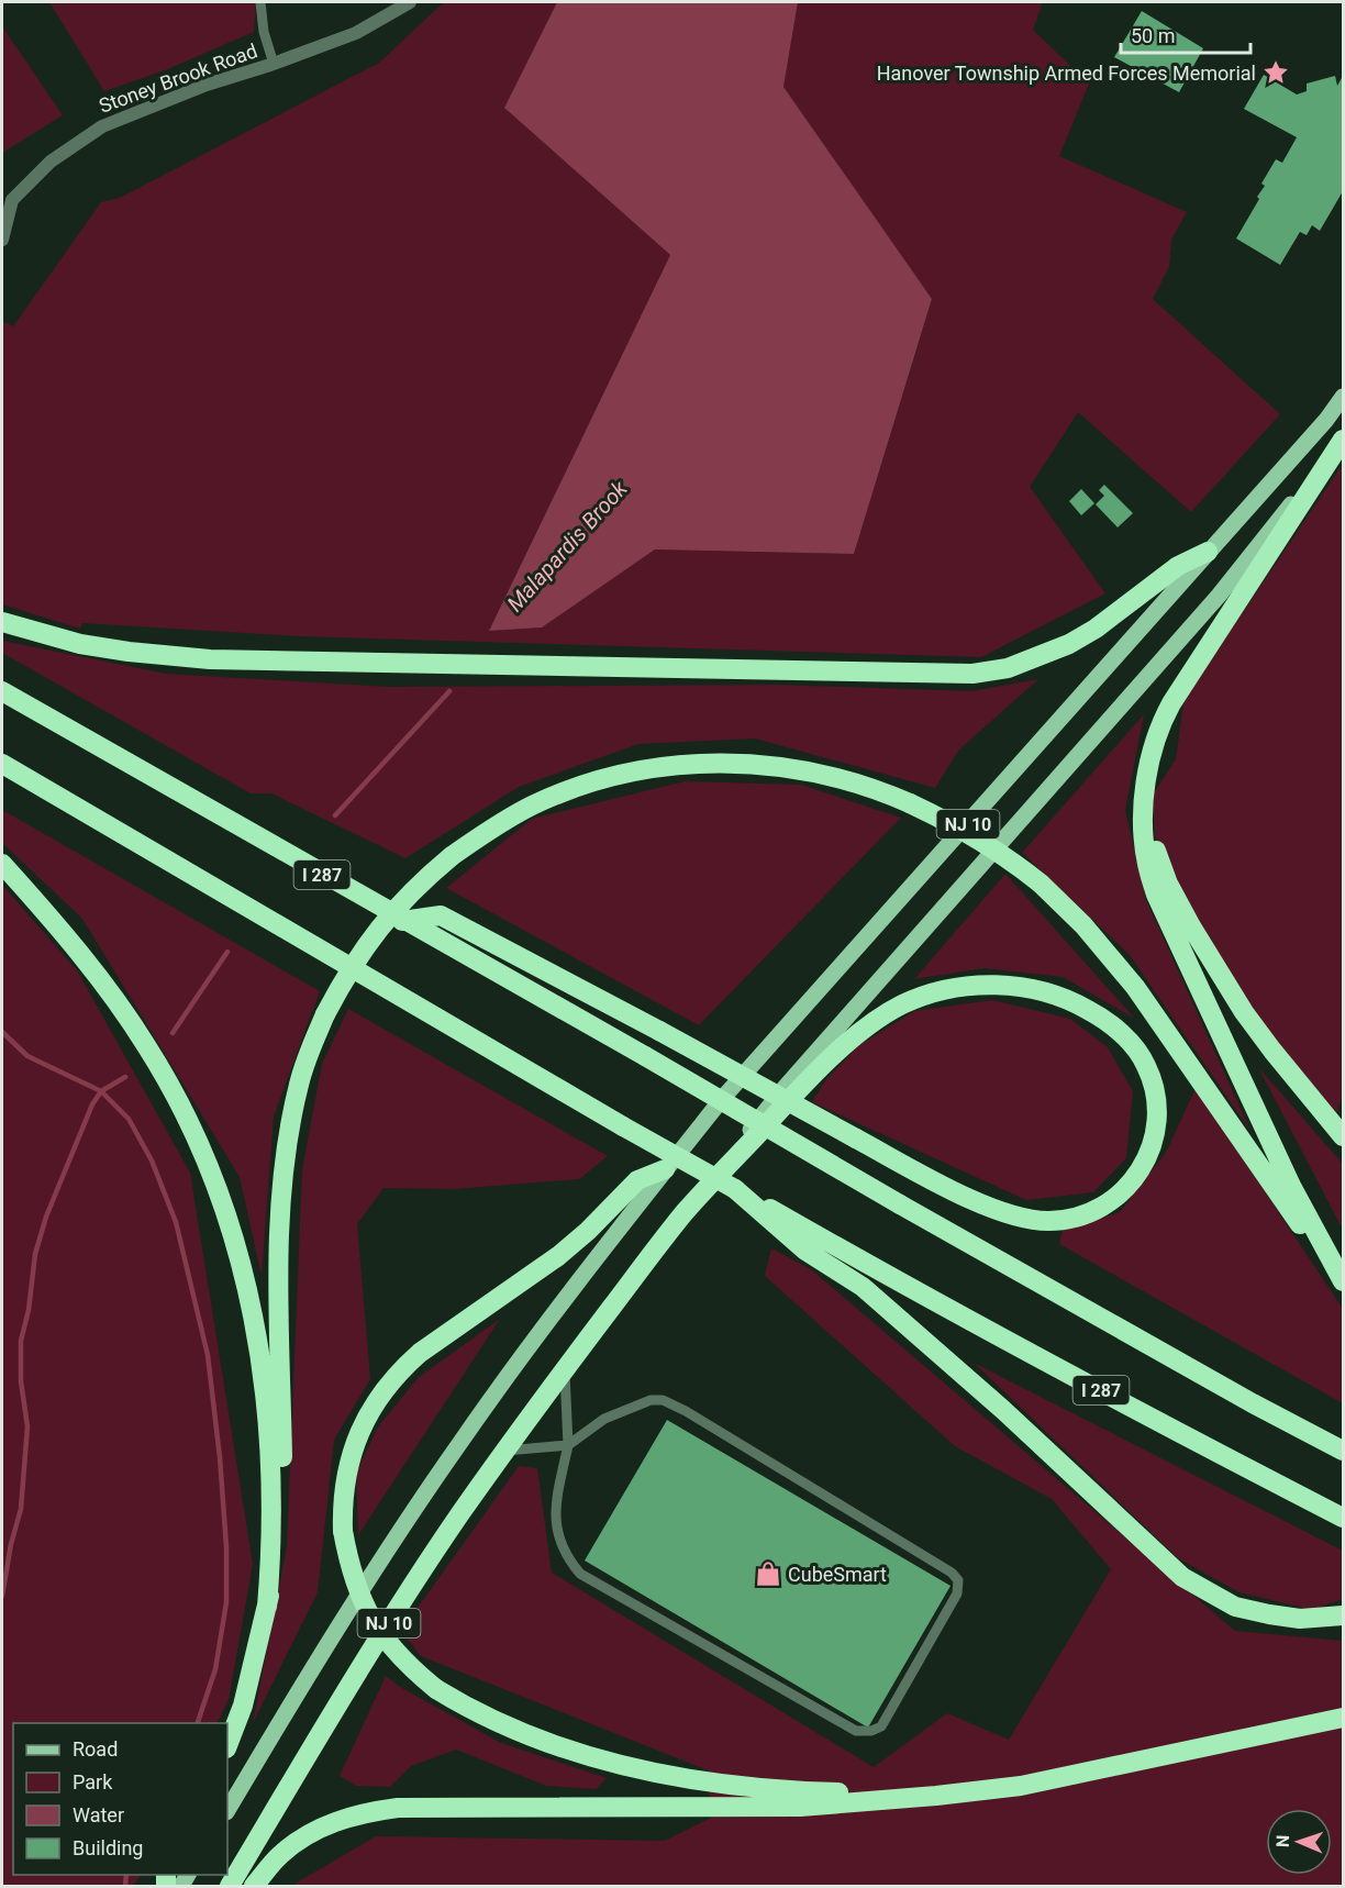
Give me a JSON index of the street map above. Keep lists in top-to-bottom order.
{
  "streets": {
    "highway": ["NJ 10", "I 287"],
    "street": ["Stoney Brook Road"]
  },
  "water": ["Malapardis Brook"],
  "places": {
    "place": ["Hanover Township Armed Forces Memorial"],
    "shop": ["CubeSmart"]
  },
  "legend": [
    "Road",
    "Park",
    "Water",
    "Building"
  ],
  "scale_bar": "50 m",
  "north": "left"
}
